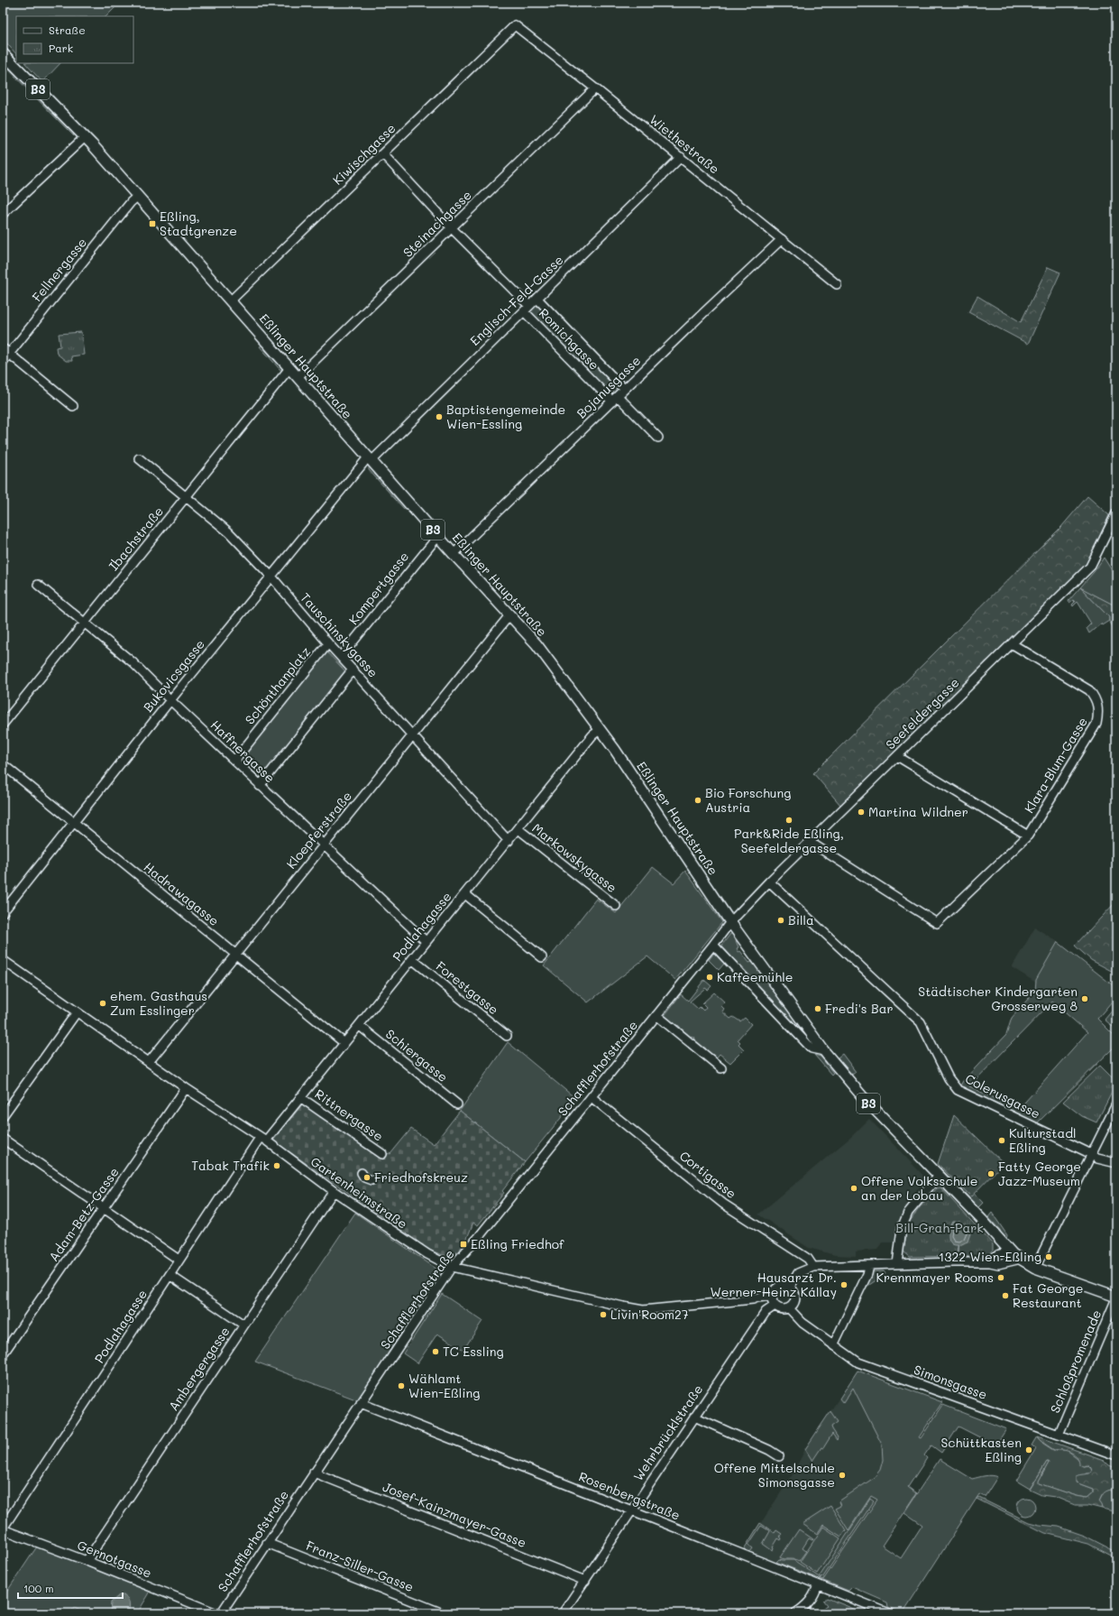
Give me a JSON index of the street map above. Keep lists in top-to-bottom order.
{
  "streets": {
    "main road": ["B3", "Eßlinger Hauptstraße"],
    "street": [
      "Wiethestraße",
      "Kiwischgasse",
      "Steinachgasse",
      "Fellnergasse",
      "Englisch-Feld-Gasse",
      "Romichgasse",
      "Bojanusgasse",
      "Ibachstraße",
      "Kompertgasse",
      "Tauschinskygasse",
      "Bukovicsgasse",
      "Schönthanplatz",
      "Seefeldergasse",
      "Haffnergasse",
      "Klara-Blum-Gasse",
      "Kloepferstraße",
      "Markowskygasse",
      "Hadrawagasse",
      "Podlahagasse",
      "Forestgasse",
      "Schiergasse",
      "Schafflerhofstraße",
      "Colerusgasse",
      "Rittnergasse",
      "Cortigasse",
      "Gartenheimstraße",
      "Adam-Betz-Gasse",
      "Schloßpromenade",
      "Ambergergasse",
      "Simonsgasse",
      "Wehrbrücklstraße",
      "Rosenbergstraße",
      "Josef-Kainzmayer-Gasse",
      "Gernotgasse",
      "Franz-Siller-Gasse"
    ]
  },
  "crossings": [
    ["B3", "Eßlinger Hauptstraße"],
    ["Wiethestraße", "Kiwischgasse"],
    ["Wiethestraße", "Steinachgasse"],
    ["Wiethestraße", "Englisch-Feld-Gasse"],
    ["Wiethestraße", "Bojanusgasse"],
    ["Kiwischgasse", "Romichgasse"],
    ["Kiwischgasse", "Eßlinger Hauptstraße"],
    ["Steinachgasse", "Romichgasse"],
    ["Steinachgasse", "Eßlinger Hauptstraße"],
    ["Fellnergasse", "Eßlinger Hauptstraße"],
    ["Englisch-Feld-Gasse", "Romichgasse"],
    ["Englisch-Feld-Gasse", "Eßlinger Hauptstraße"],
    ["Englisch-Feld-Gasse", "Bukovicsgasse"],
    ["Romichgasse", "Bojanusgasse"],
    ["Eßlinger Hauptstraße", "Bojanusgasse"],
    ["Eßlinger Hauptstraße", "Ibachstraße"],
    ["Eßlinger Hauptstraße", "Kompertgasse"],
    ["Eßlinger Hauptstraße", "Bukovicsgasse"],
    ["Eßlinger Hauptstraße", "Seefeldergasse"],
    ["Eßlinger Hauptstraße", "Kloepferstraße"],
    ["Eßlinger Hauptstraße", "Podlahagasse"],
    ["Eßlinger Hauptstraße", "Schafflerhofstraße"],
    ["Eßlinger Hauptstraße", "Schloßpromenade"],
    ["Ibachstraße", "Tauschinskygasse"],
    ["Ibachstraße", "Haffnergasse"],
    ["Kompertgasse", "Tauschinskygasse"],
    ["Tauschinskygasse", "Bukovicsgasse"],
    ["Tauschinskygasse", "Schönthanplatz"],
    ["Tauschinskygasse", "Kloepferstraße"],
    ["Tauschinskygasse", "Podlahagasse"],
    ["Bukovicsgasse", "Haffnergasse"],
    ["Bukovicsgasse", "Hadrawagasse"],
    ["Schönthanplatz", "Haffnergasse"],
    ["Seefeldergasse", "Klara-Blum-Gasse"],
    ["Seefeldergasse", "Schafflerhofstraße"],
    ["Seefeldergasse", "Colerusgasse"],
    ["Haffnergasse", "Kloepferstraße"],
    ["Haffnergasse", "Podlahagasse"],
    ["Kloepferstraße", "Hadrawagasse"],
    ["Kloepferstraße", "Gartenheimstraße"],
    ["Markowskygasse", "Podlahagasse"],
    ["Hadrawagasse", "Podlahagasse"],
    ["Podlahagasse", "Forestgasse"],
    ["Podlahagasse", "Schiergasse"],
    ["Podlahagasse", "Rittnergasse"],
    ["Podlahagasse", "Gartenheimstraße"],
    ["Podlahagasse", "Gernotgasse"],
    ["Schafflerhofstraße", "Cortigasse"],
    ["Schafflerhofstraße", "Gartenheimstraße"],
    ["Schafflerhofstraße", "Rosenbergstraße"],
    ["Schafflerhofstraße", "Josef-Kainzmayer-Gasse"],
    ["Schafflerhofstraße", "Franz-Siller-Gasse"],
    ["Gartenheimstraße", "Adam-Betz-Gasse"],
    ["Gartenheimstraße", "Ambergergasse"],
    ["Gartenheimstraße", "Simonsgasse"],
    ["Gartenheimstraße", "Wehrbrücklstraße"],
    ["Schloßpromenade", "Simonsgasse"],
    ["Ambergergasse", "Gernotgasse"],
    ["Simonsgasse", "Wehrbrücklstraße"],
    ["Wehrbrücklstraße", "Rosenbergstraße"],
    ["Wehrbrücklstraße", "Josef-Kainzmayer-Gasse"]
  ],
  "parks": ["Bill-Grah-Park"],
  "places": {
    "transit": ["Eßling, Stadtgrenze", "Eßling Friedhof"],
    "other": [
      "Baptistengemeinde Wien-Essling",
      "Bio Forschung Austria",
      "Martina Wildner",
      "Park&Ride Eßling, Seefeldergasse",
      "Billa",
      "Kaffeemühle",
      "Städtischer Kindergarten Grosserweg 8",
      "ehem. Gasthaus Zum Esslinger",
      "Fredi's Bar",
      "Kulturstadl Eßling",
      "Tabak Trafik",
      "Fatty George Jazz-Museum",
      "Friedhofskreuz",
      "Offene Volksschule an der Lobau",
      "1322 Wien-Eßling",
      "Krennmayer Rooms",
      "Hausarzt Dr. Werner-Heinz Kállay",
      "Fat George Restaurant",
      "Livin'Room27",
      "TC Essling",
      "Wählamt Wien-Eßling",
      "Schüttkasten Eßling",
      "Offene Mittelschule Simonsgasse"
    ]
  },
  "legend": ["Straße", "Park"],
  "scale_bar": "100 m"
}
